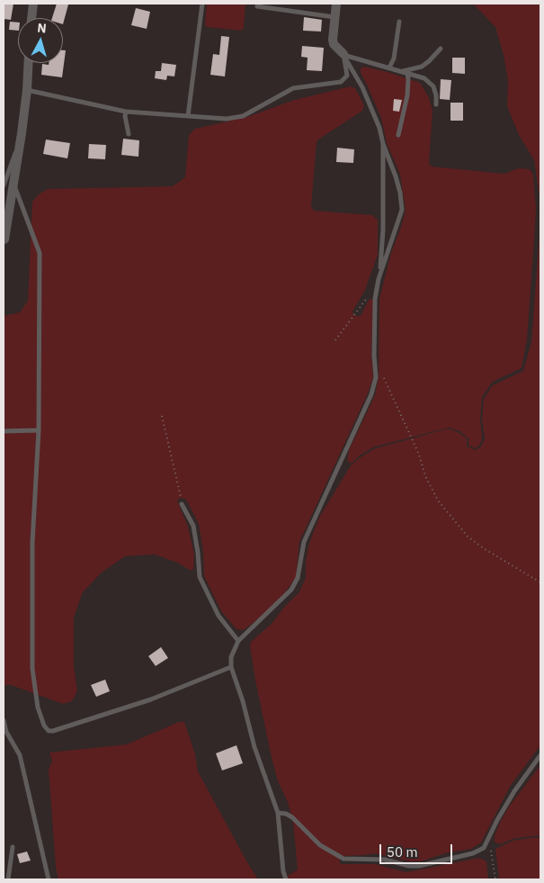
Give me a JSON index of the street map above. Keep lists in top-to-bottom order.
{
  "scale_bar": "50 m",
  "north": "top"
}
